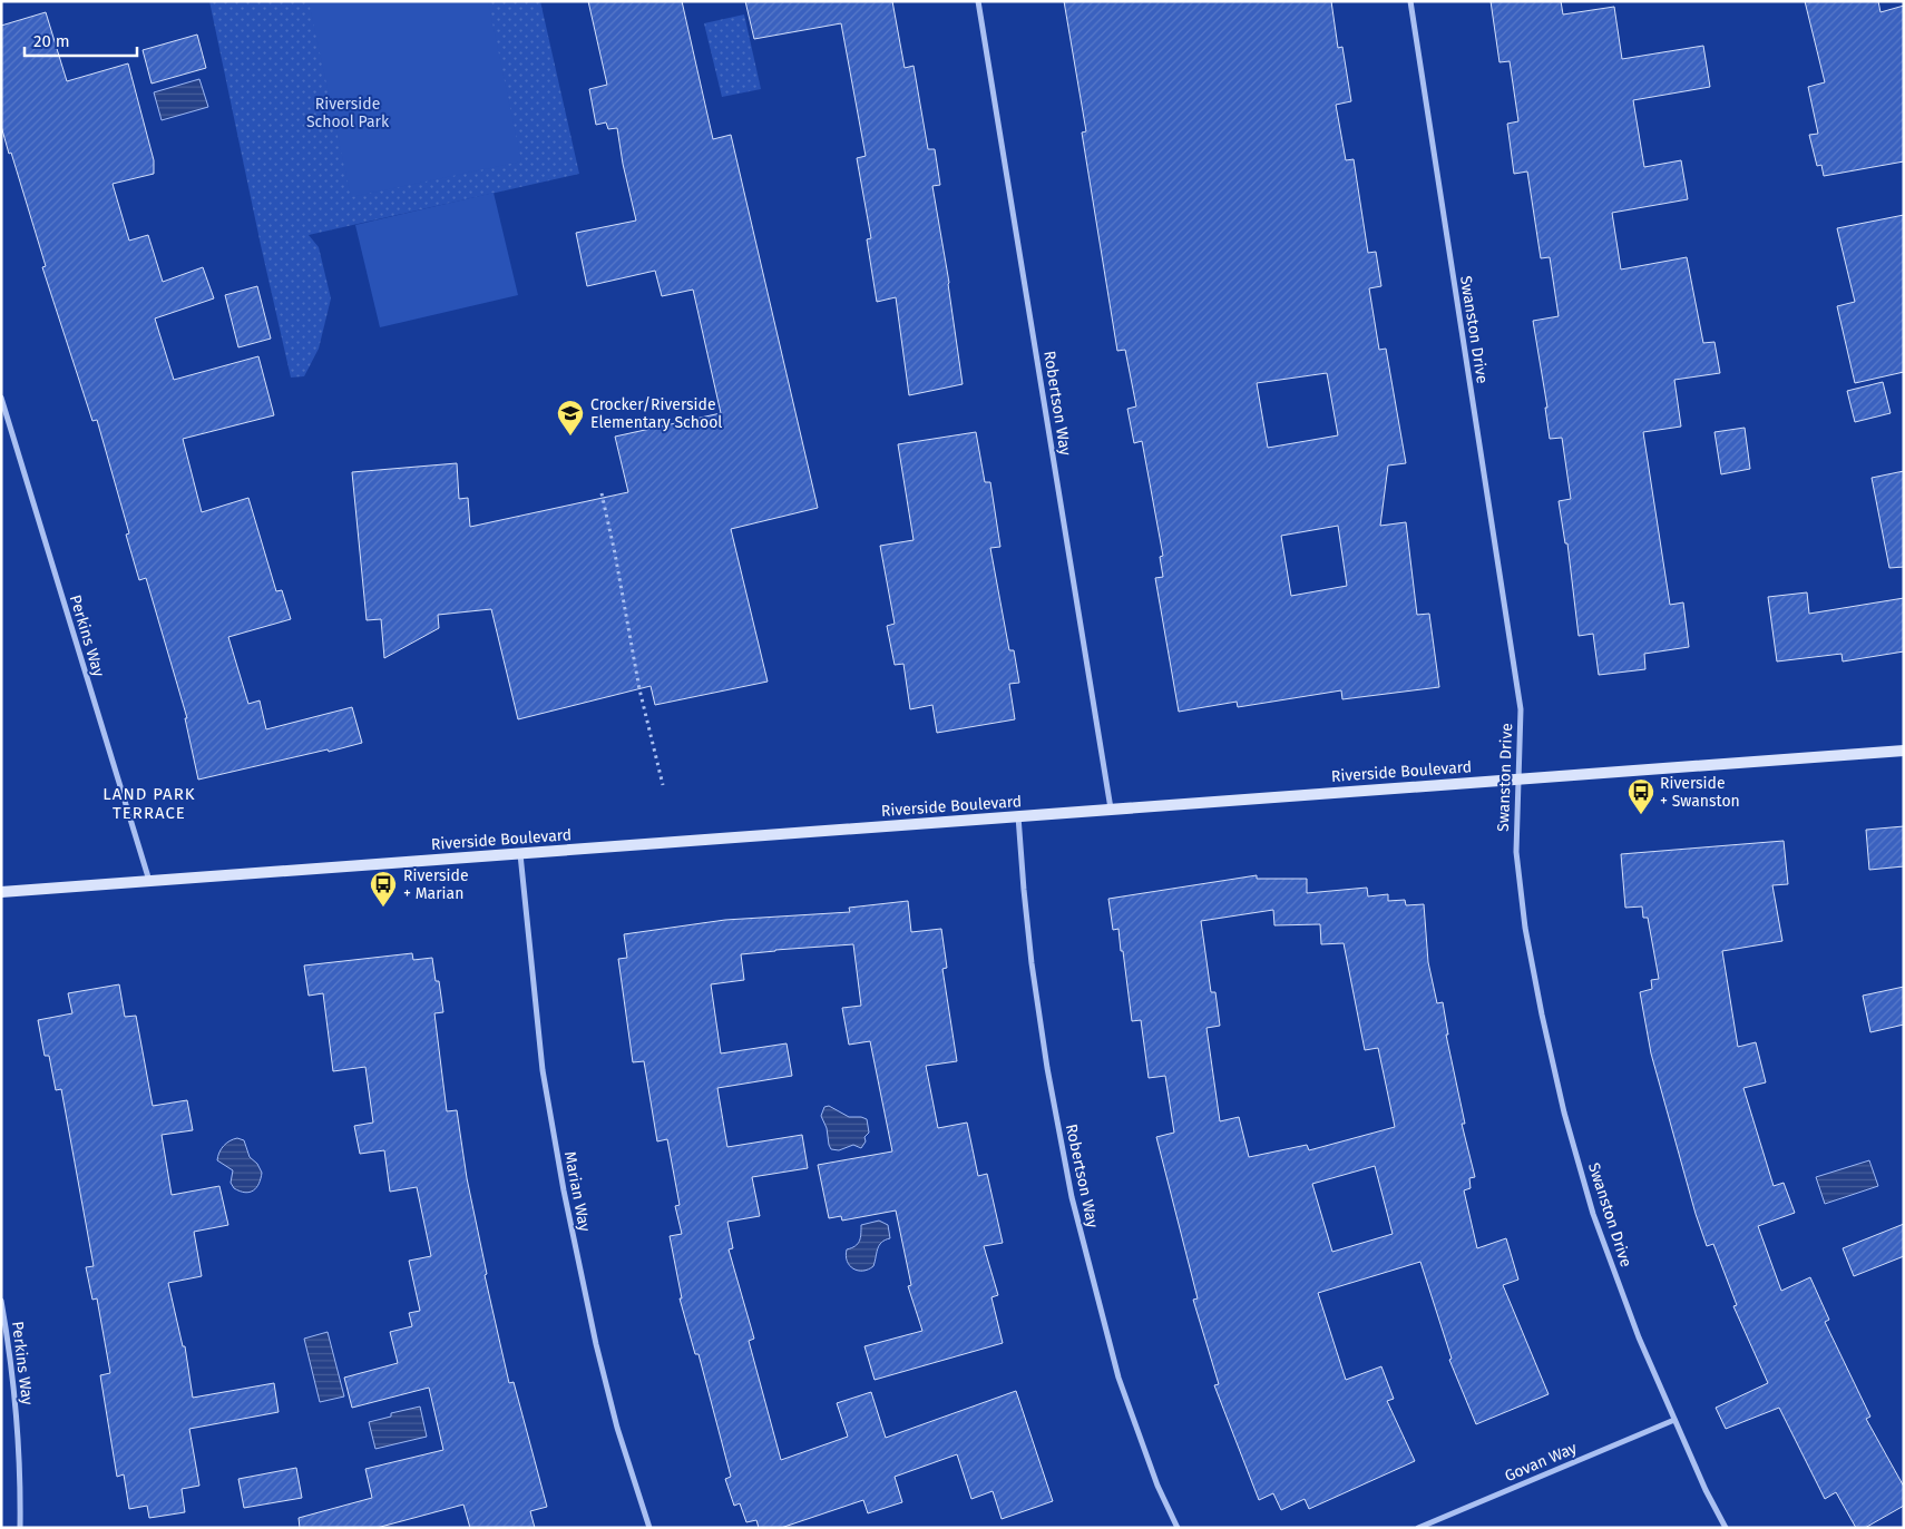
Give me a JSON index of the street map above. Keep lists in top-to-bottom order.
{
  "streets": {
    "main road": ["Riverside Boulevard"],
    "street": [
      "Swanston Drive",
      "Robertson Way",
      "Perkins Way",
      "Marian Way",
      "Govan Way"
    ]
  },
  "crossings": [
    ["Swanston Drive", "Riverside Boulevard"],
    ["Swanston Drive", "Govan Way"],
    ["Robertson Way", "Riverside Boulevard"],
    ["Perkins Way", "Riverside Boulevard"],
    ["Riverside Boulevard", "Marian Way"]
  ],
  "districts": ["LAND PARK TERRACE"],
  "parks": ["Riverside School Park"],
  "places": {
    "school or university": ["Crocker/Riverside Elementary School"],
    "bus stop": ["Riverside + Swanston", "Riverside + Marian"]
  },
  "scale_bar": "20 m"
}
